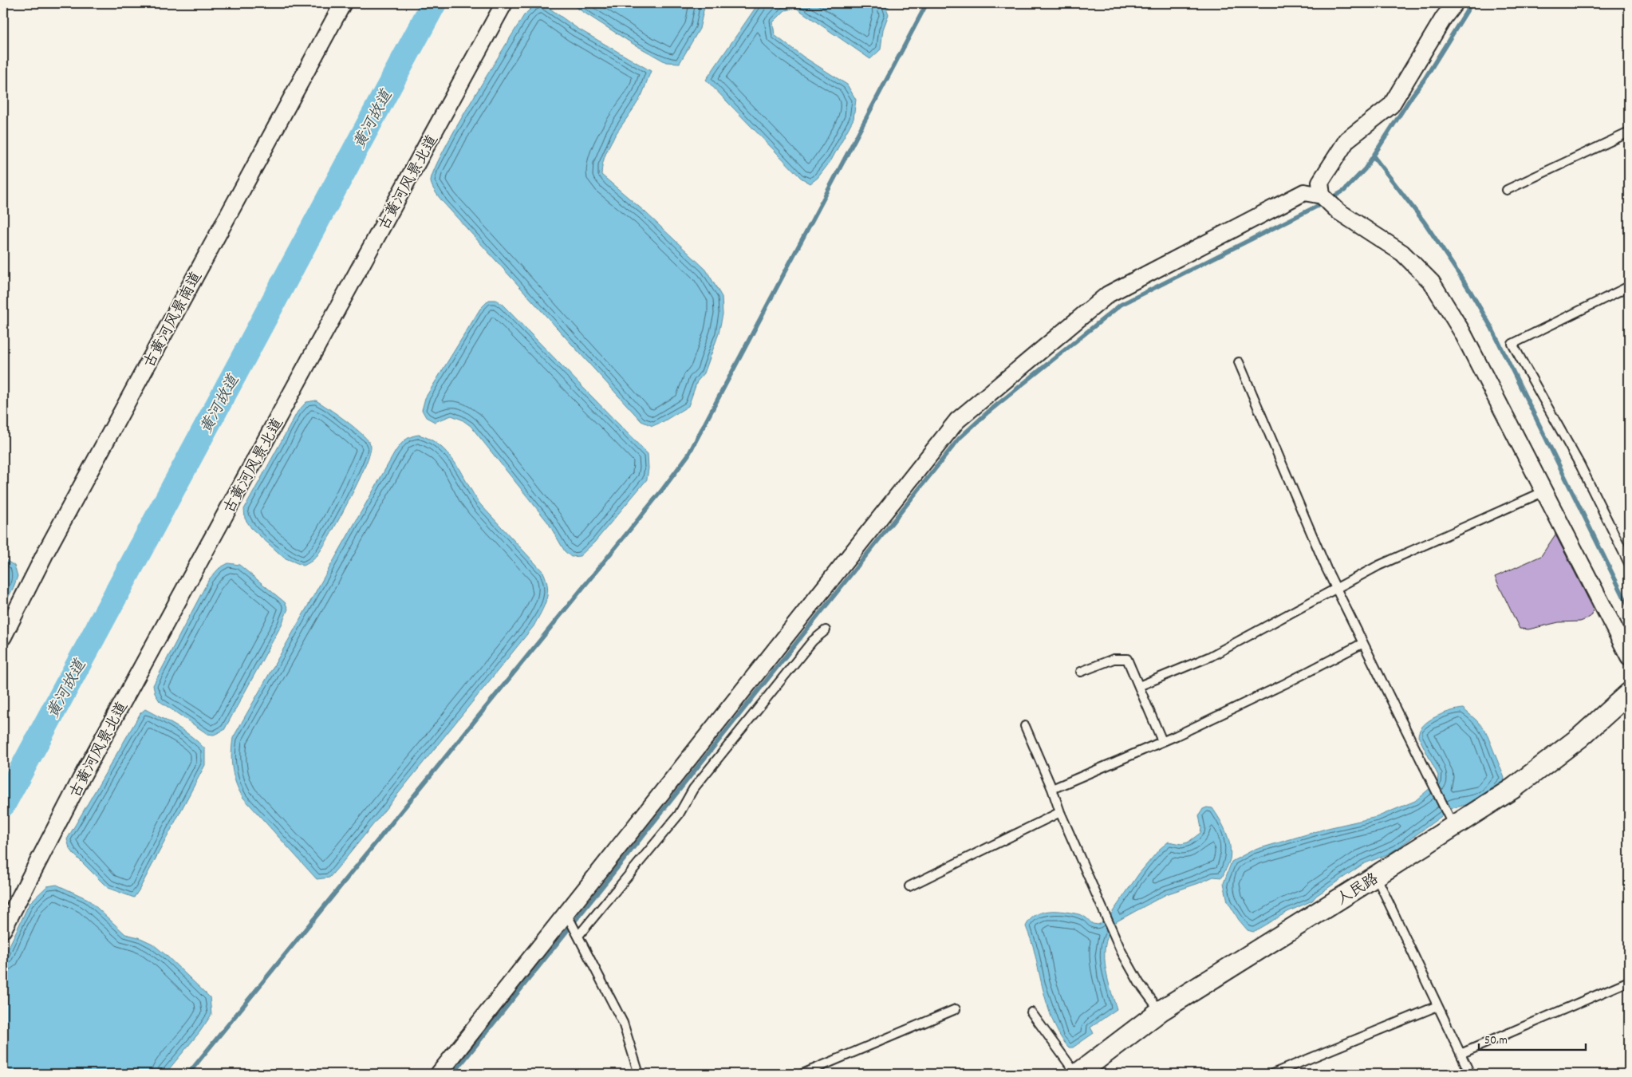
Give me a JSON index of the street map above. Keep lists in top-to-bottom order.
{
  "streets": {
    "street": ["古黄河风景北道", "古黄河风景南道", "人民路"]
  },
  "water": ["黄河故道"],
  "scale_bar": "50 m"
}
